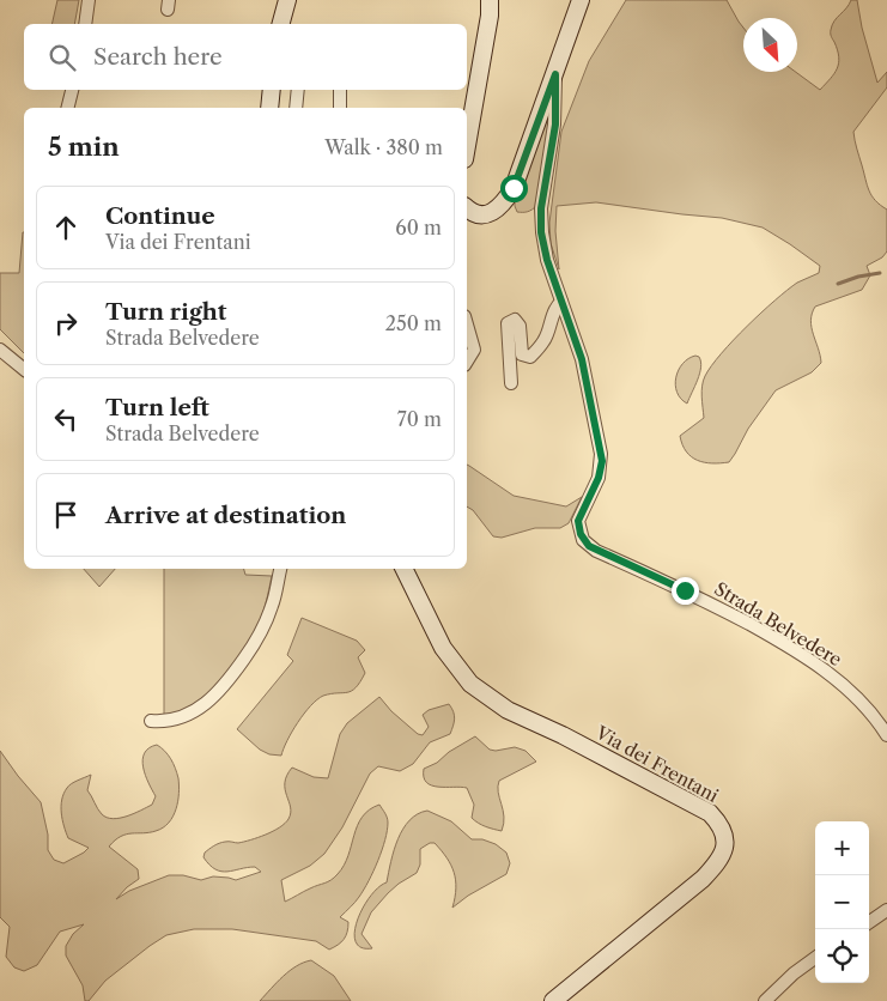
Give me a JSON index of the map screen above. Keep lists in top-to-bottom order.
{
  "streets": {
    "main road": ["Via dei Frentani"],
    "street": ["Strada Belvedere"]
  },
  "north": "bottom right",
  "page": {
    "search": "Search here",
    "heading": ["5 min", "Walk · 380 m"],
    "list": [
      ["Continue", "Via dei Frentani", "60 m"],
      ["Turn right", "Strada Belvedere", "250 m"],
      ["Turn left", "Strada Belvedere", "70 m"],
      "Arrive at destination"
    ],
    "map_buttons": ["+", "−"]
  }
}
